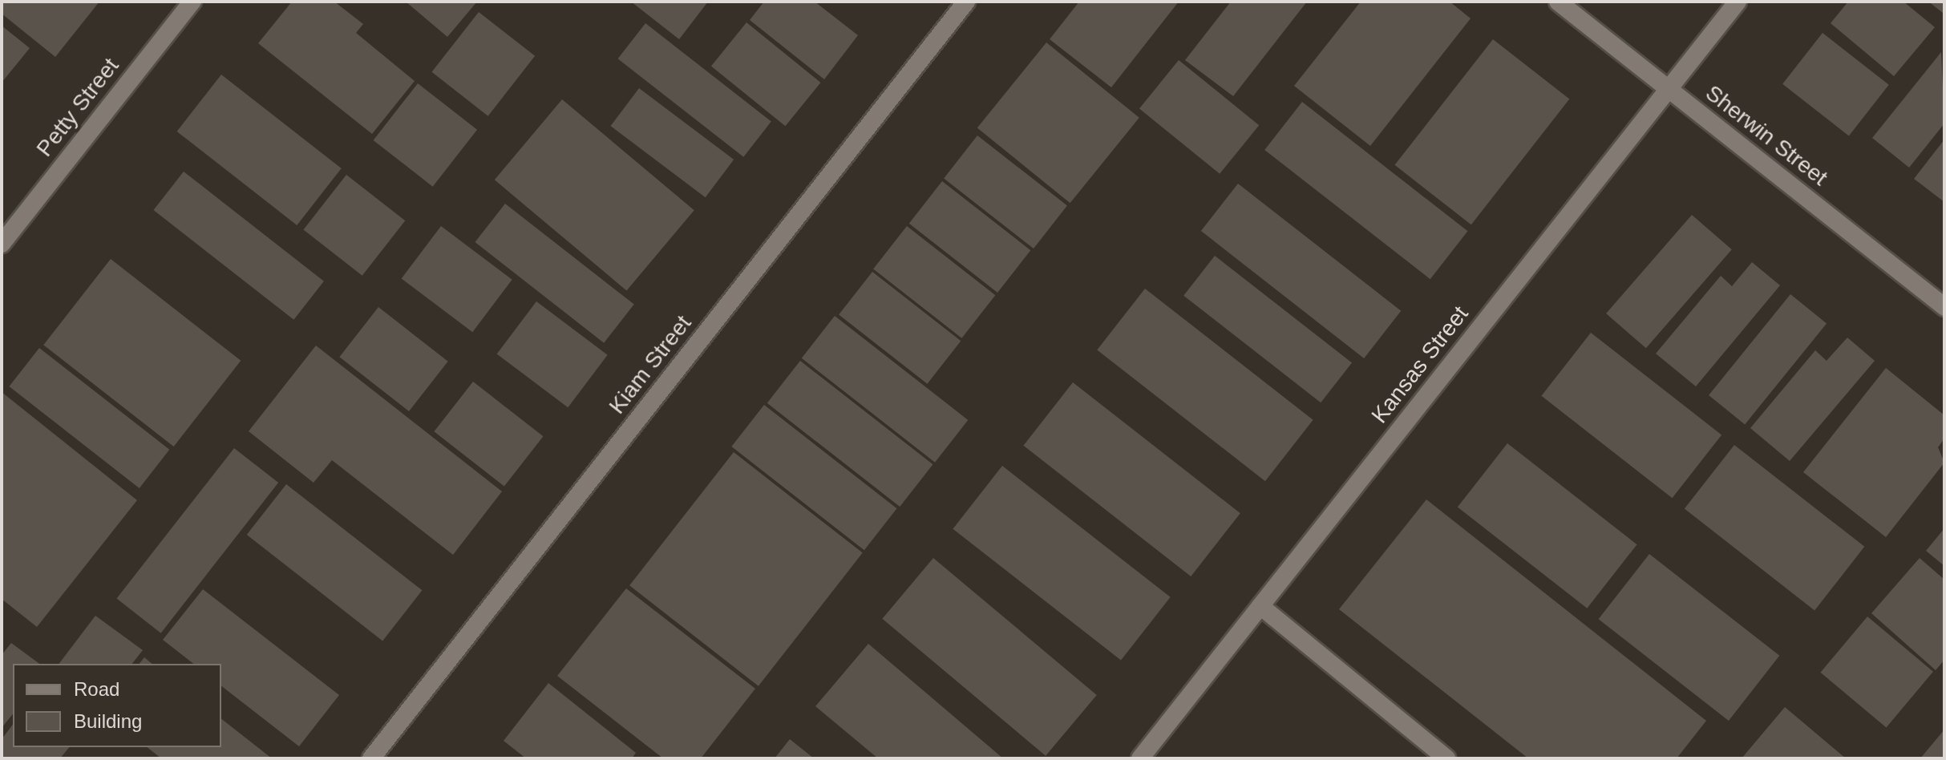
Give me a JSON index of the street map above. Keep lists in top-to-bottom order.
{
  "streets": {
    "street": [
      "Petty Street",
      "Sherwin Street",
      "Kiam Street",
      "Kansas Street"
    ]
  },
  "crossings": [
    ["Sherwin Street", "Kansas Street"]
  ],
  "legend": ["Road", "Building"]
}
